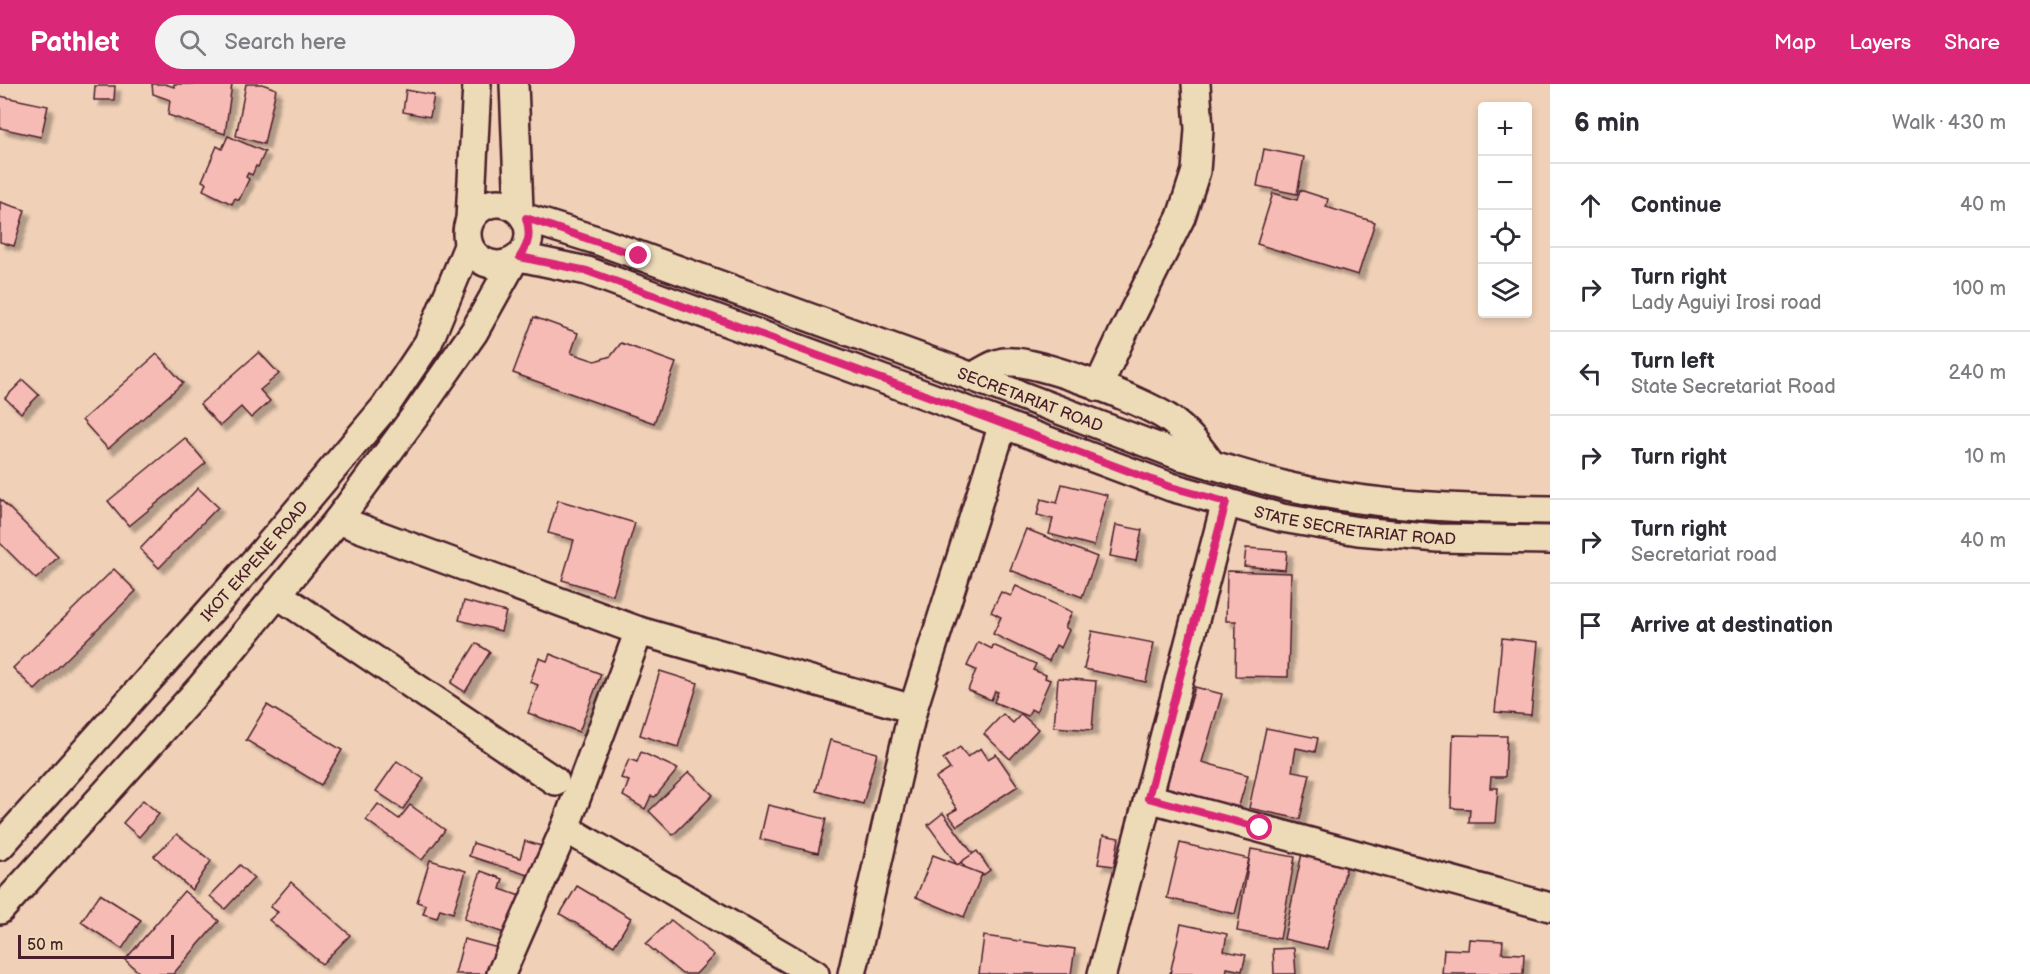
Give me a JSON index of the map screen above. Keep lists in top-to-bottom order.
{
  "streets": {
    "street": ["SECRETARIAT ROAD", "STATE SECRETARIAT ROAD", "IKOT EKPENE ROAD"]
  },
  "crossings": [
    ["SECRETARIAT ROAD", "STATE SECRETARIAT ROAD"],
    ["SECRETARIAT ROAD", "IKOT EKPENE ROAD"],
    ["STATE SECRETARIAT ROAD", "IKOT EKPENE ROAD"]
  ],
  "scale_bar": "50 m",
  "page": {
    "header": "Pathlet",
    "search": "Search here",
    "nav": ["Map", "Layers", "Share"],
    "heading": ["6 min", "Walk · 430 m"],
    "map_buttons": ["+", "−"],
    "list": [
      ["Continue", "40 m"],
      ["Turn right", "Lady Aguiyi Irosi road", "100 m"],
      ["Turn left", "State Secretariat Road", "240 m"],
      ["Turn right", "10 m"],
      ["Turn right", "Secretariat road", "40 m"],
      "Arrive at destination"
    ],
    "scale": "50 m"
  }
}
